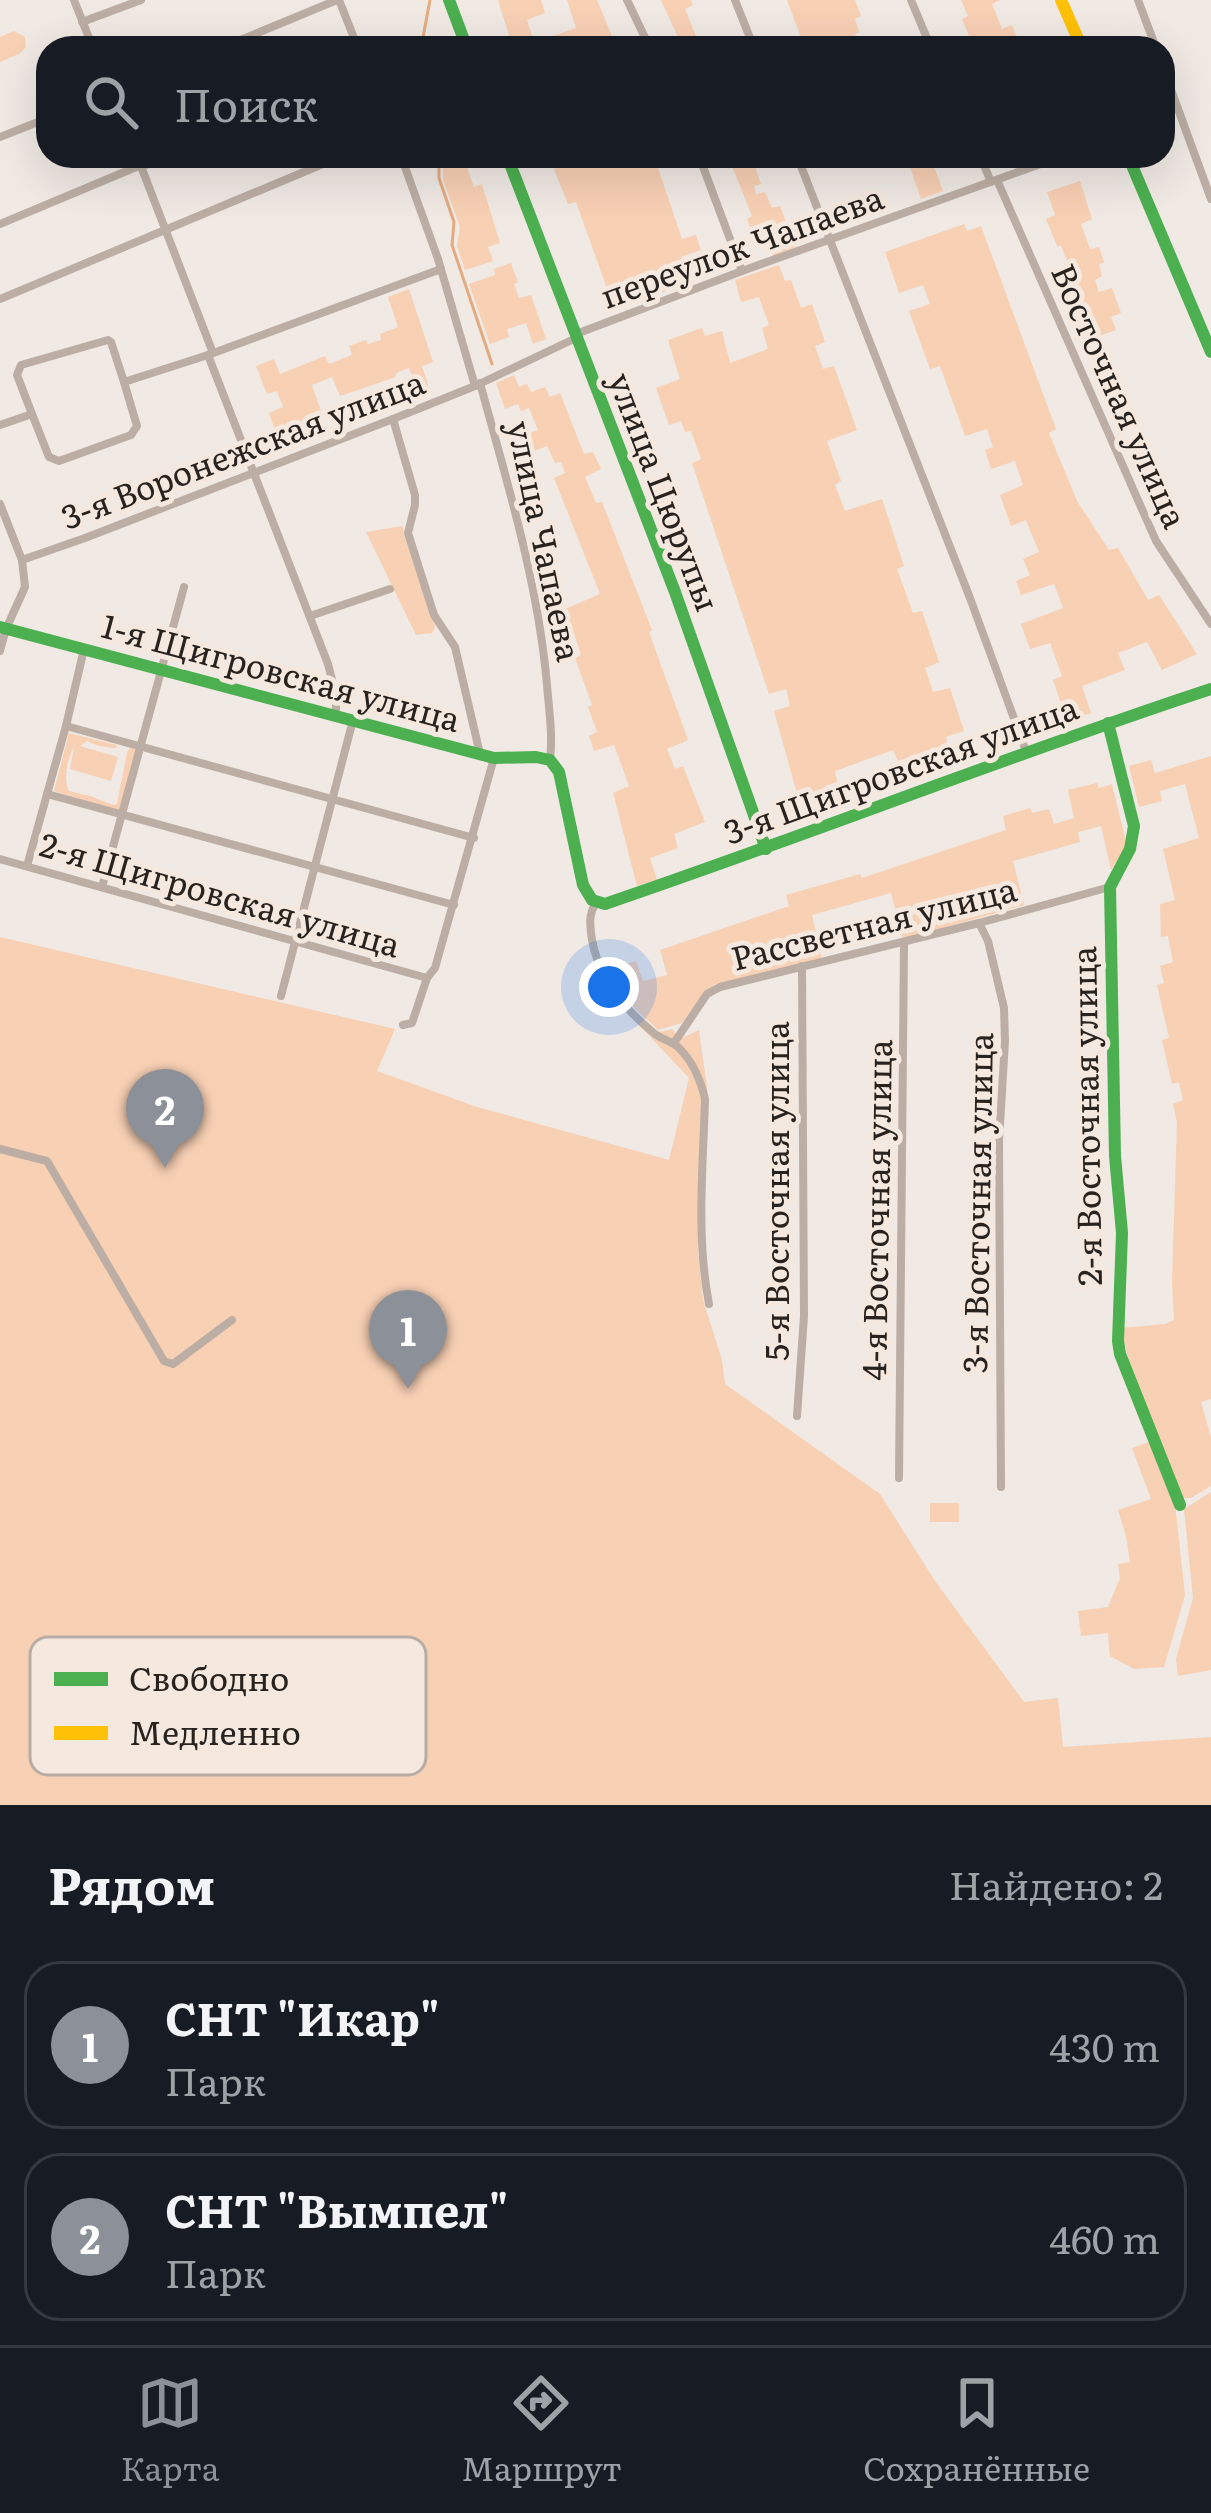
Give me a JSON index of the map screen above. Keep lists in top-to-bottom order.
{
  "streets": {
    "street": [
      "переулок Чапаева",
      "Восточная улица",
      "3-я Воронежская улица",
      "улица Цюрупы",
      "улица Чапаева",
      "1-я Щигровская улица",
      "3-я Щигровская улица",
      "2-я Щигровская улица",
      "Рассветная улица",
      "2-я Восточная улица",
      "5-я Восточная улица",
      "3-я Восточная улица",
      "4-я Восточная улица"
    ]
  },
  "crossings": [
    ["переулок Чапаева", "Восточная улица"],
    ["переулок Чапаева", "3-я Воронежская улица"],
    ["переулок Чапаева", "улица Цюрупы"],
    ["переулок Чапаева", "улица Чапаева"],
    ["3-я Воронежская улица", "улица Чапаева"],
    ["улица Цюрупы", "3-я Щигровская улица"],
    ["улица Чапаева", "1-я Щигровская улица"],
    ["улица Чапаева", "3-я Щигровская улица"],
    ["3-я Щигровская улица", "2-я Восточная улица"],
    ["Рассветная улица", "2-я Восточная улица"],
    ["Рассветная улица", "5-я Восточная улица"],
    ["Рассветная улица", "3-я Восточная улица"],
    ["Рассветная улица", "4-я Восточная улица"]
  ],
  "legend": ["Свободно", "Медленно"],
  "page": {
    "search": "Поиск",
    "pins": ["2", "1"],
    "heading": ["Рядом", "Найдено: 2"],
    "list": [
      {
        "mark": "1",
        "name": "СНТ \"Икар\"",
        "note": "Парк",
        "value": "430 m"
      },
      {
        "mark": "2",
        "name": "СНТ \"Вымпел\"",
        "note": "Парк",
        "value": "460 m"
      }
    ],
    "nav": ["Карта", "Маршрут", "Сохранённые"]
  }
}
